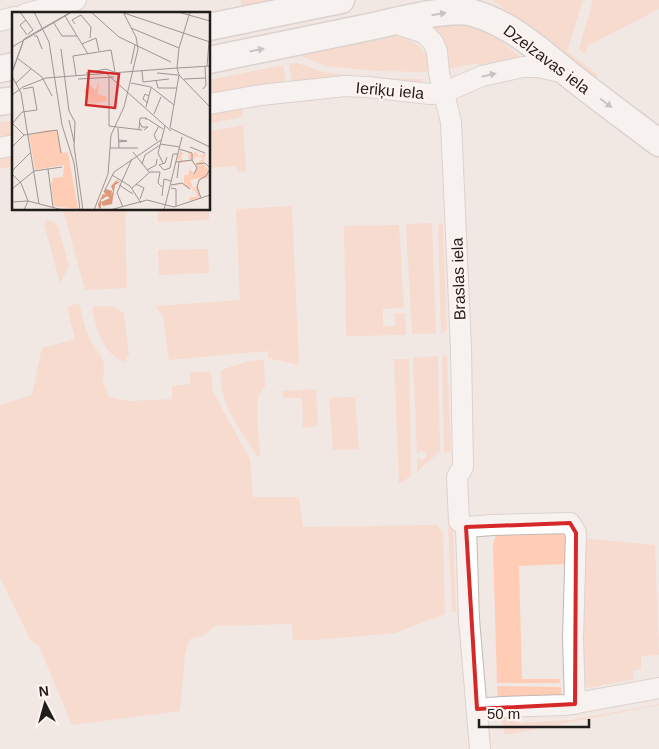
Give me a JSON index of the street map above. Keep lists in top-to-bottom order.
{
  "streets": {
    "main road": ["Dzelzavas iela"],
    "street": ["Ieriķu iela", "Braslas iela"]
  },
  "crossings": [
    ["Dzelzavas iela", "Ieriķu iela"],
    ["Dzelzavas iela", "Braslas iela"],
    ["Ieriķu iela", "Braslas iela"]
  ],
  "one_way": ["Dzelzavas iela"],
  "scale_bar": "50 m",
  "north": "top"
}
